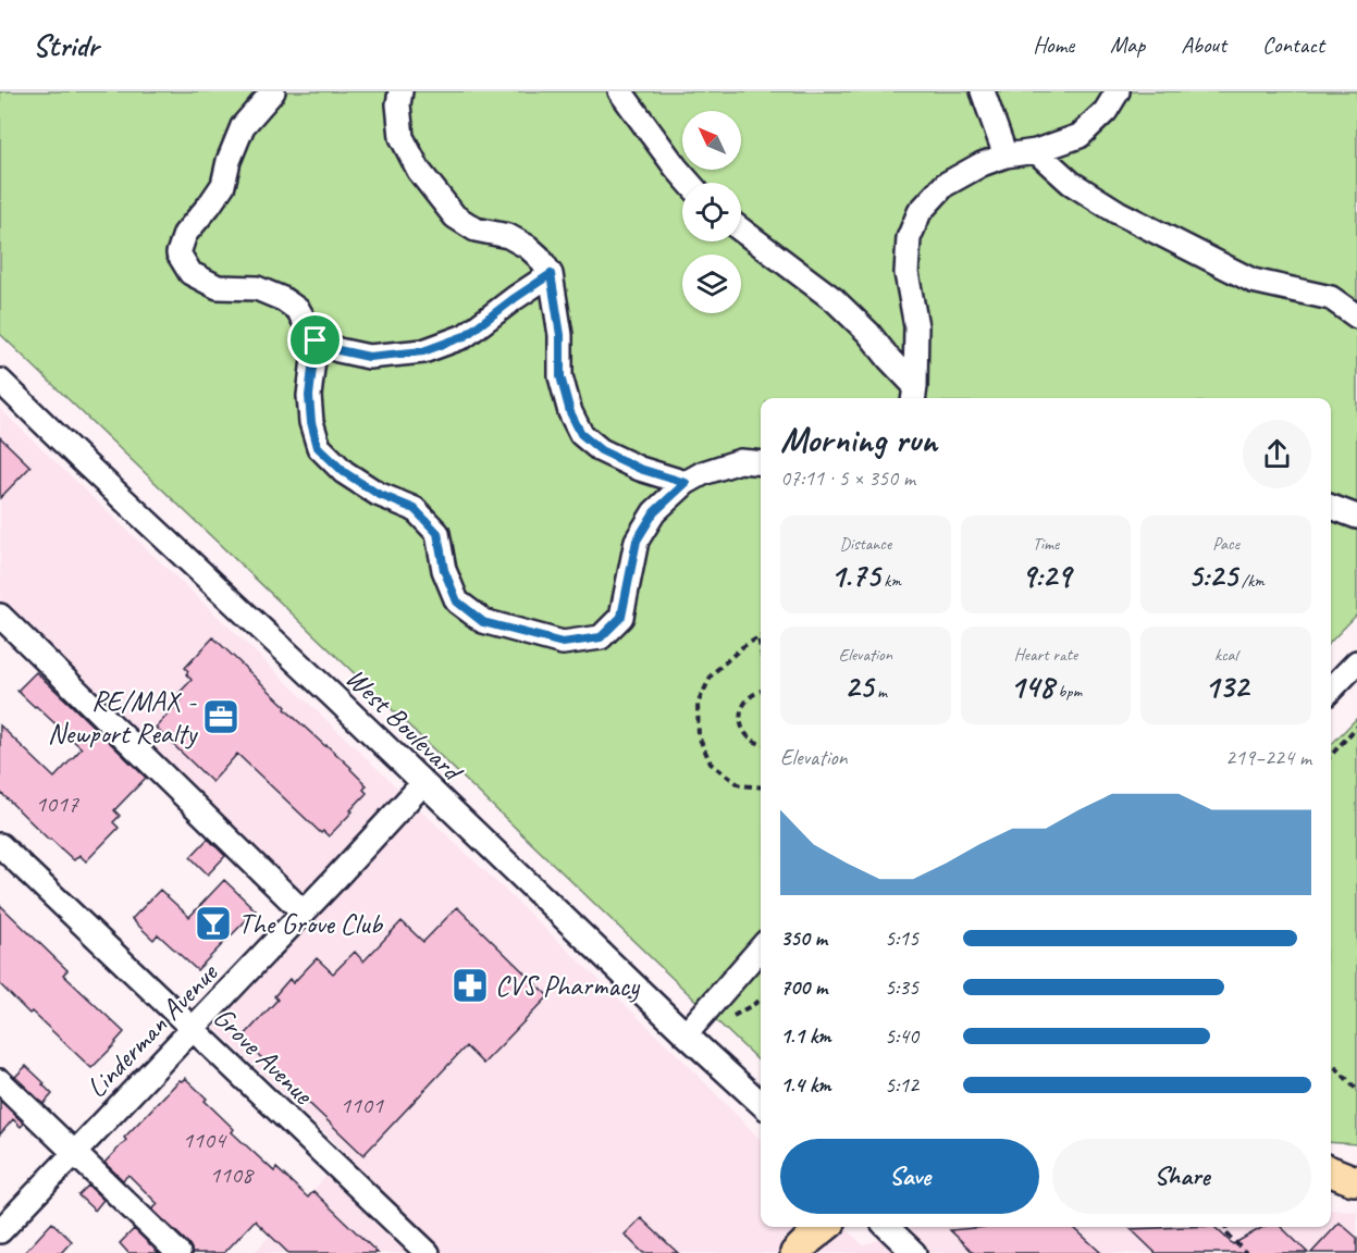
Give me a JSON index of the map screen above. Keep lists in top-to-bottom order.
{
  "streets": {
    "street": ["West Boulevard", "Linderman Avenue", "Grove Avenue"]
  },
  "crossings": [
    ["West Boulevard", "Linderman Avenue"],
    ["Linderman Avenue", "Grove Avenue"]
  ],
  "places": {
    "office": ["RE/MAX - Newport Realty"],
    "bar": ["The Grove Club"],
    "pharmacy": ["CVS Pharmacy"]
  },
  "house_numbers": [
    "1017",
    "1101",
    "1104",
    "1108"
  ],
  "north": "top left",
  "page": {
    "header": "Stridr",
    "nav": [
      "Home",
      "Map",
      "About",
      "Contact"
    ],
    "heading": ["Morning run", "07:11 · 5 × 350 m"],
    "stats": [
      ["Distance", "1.75 km"],
      ["Time", "9:29"],
      ["Pace", "5:25 /km"],
      ["Elevation", "25 m"],
      ["Heart rate", "148 bpm"],
      ["kcal", "132"]
    ],
    "chart": ["Elevation", "219–224 m"],
    "list": [
      {
        "name": "350 m",
        "note": "5:15"
      },
      {
        "name": "700 m",
        "note": "5:35"
      },
      {
        "name": "1.1 km",
        "note": "5:40"
      },
      {
        "name": "1.4 km",
        "note": "5:12"
      }
    ],
    "buttons": ["Save", "Share"]
  }
}
